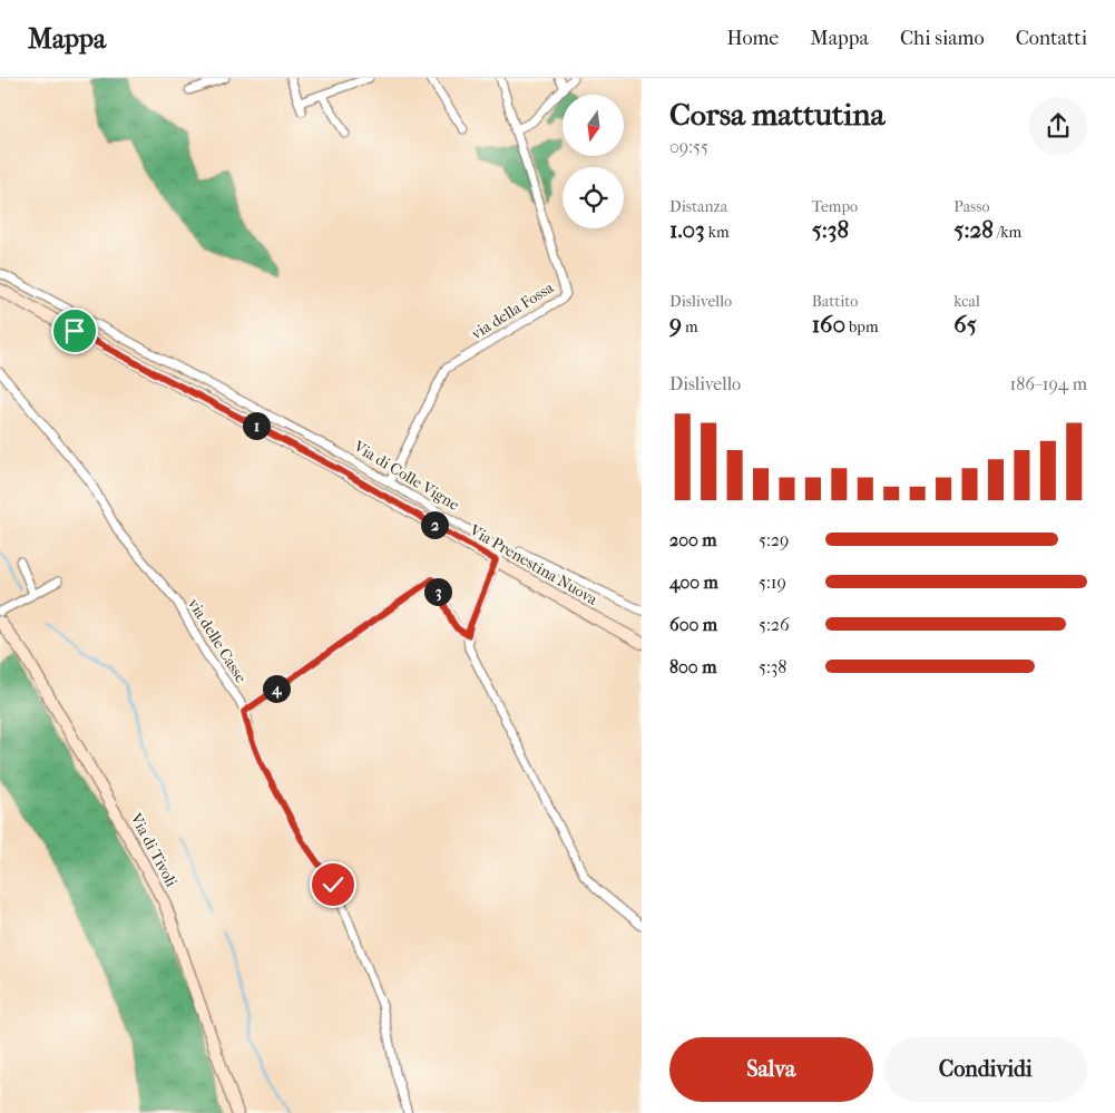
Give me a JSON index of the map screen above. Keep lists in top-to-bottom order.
{
  "streets": {
    "main road": ["Via Prenestina Nuova", "Via di Tivoli"],
    "street": ["via della Fossa", "Via di Colle Vigne", "via delle Casse"]
  },
  "crossings": [
    ["via della Fossa", "Via di Colle Vigne"],
    ["Via di Colle Vigne", "Via Prenestina Nuova"]
  ],
  "north": "bottom",
  "page": {
    "header": "Mappa",
    "nav": [
      "Home",
      "Mappa",
      "Chi siamo",
      "Contatti"
    ],
    "heading": ["Corsa mattutina", "09:55"],
    "stats": [
      ["Distanza", "1.03 km"],
      ["Tempo", "5:38"],
      ["Passo", "5:28 /km"],
      ["Dislivello", "9 m"],
      ["Battito", "160 bpm"],
      ["kcal", "65"]
    ],
    "chart": ["Dislivello", "186–194 m"],
    "pins": [
      "1",
      "2",
      "3",
      "4"
    ],
    "list": [
      {
        "name": "200 m",
        "note": "5:29"
      },
      {
        "name": "400 m",
        "note": "5:19"
      },
      {
        "name": "600 m",
        "note": "5:26"
      },
      {
        "name": "800 m",
        "note": "5:38"
      }
    ],
    "buttons": ["Salva", "Condividi"]
  }
}
